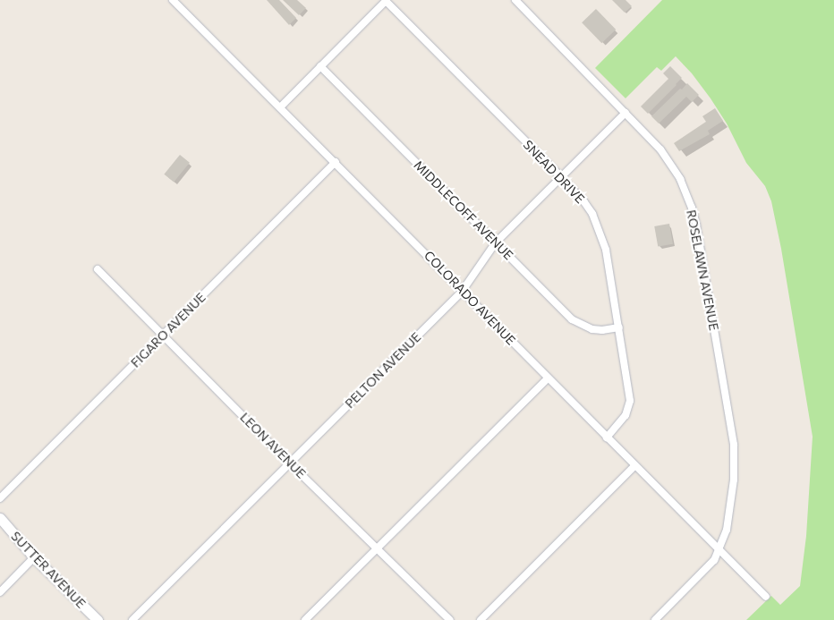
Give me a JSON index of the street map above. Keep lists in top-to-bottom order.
{
  "streets": {
    "street": [
      "SNEAD DRIVE",
      "MIDDLECOFF AVENUE",
      "ROSELAWN AVENUE",
      "COLORADO AVENUE",
      "FIGARO AVENUE",
      "PELTON AVENUE",
      "LEON AVENUE",
      "SUTTER AVENUE"
    ]
  },
  "crossings": [
    ["SNEAD DRIVE", "MIDDLECOFF AVENUE"],
    ["SNEAD DRIVE", "COLORADO AVENUE"],
    ["SNEAD DRIVE", "PELTON AVENUE"],
    ["MIDDLECOFF AVENUE", "PELTON AVENUE"],
    ["ROSELAWN AVENUE", "COLORADO AVENUE"],
    ["ROSELAWN AVENUE", "PELTON AVENUE"],
    ["COLORADO AVENUE", "FIGARO AVENUE"],
    ["COLORADO AVENUE", "PELTON AVENUE"],
    ["FIGARO AVENUE", "LEON AVENUE"],
    ["PELTON AVENUE", "LEON AVENUE"]
  ]
}
